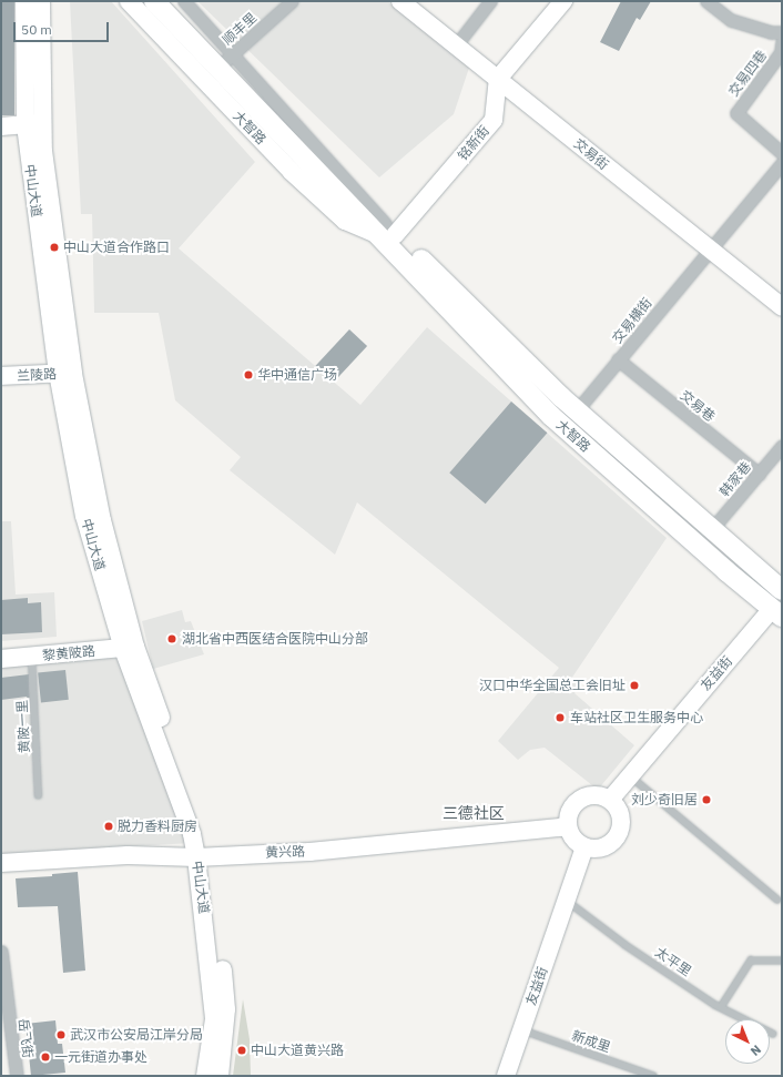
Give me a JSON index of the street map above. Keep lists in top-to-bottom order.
{
  "streets": {
    "main road": ["大智路"],
    "street": [
      "顺丰里",
      "交易四巷",
      "铭新街",
      "交易街",
      "中山大道",
      "交易横街",
      "兰陵路",
      "交易巷",
      "韩家巷",
      "黎黄陂路",
      "友益街",
      "黄兴路",
      "岳飞街"
    ],
    "lane": ["黄陂一里", "太平里", "新成里"]
  },
  "crossings": [
    ["顺丰里", "大智路"],
    ["大智路", "铭新街"],
    ["大智路", "交易横街"],
    ["大智路", "韩家巷"],
    ["大智路", "友益街"],
    ["铭新街", "交易街"],
    ["交易街", "交易横街"],
    ["中山大道", "兰陵路"],
    ["中山大道", "黎黄陂路"],
    ["中山大道", "黄兴路"],
    ["交易横街", "交易巷"],
    ["交易巷", "韩家巷"],
    ["黎黄陂路", "黄陂一里"],
    ["友益街", "黄兴路"],
    ["友益街", "太平里"],
    ["友益街", "新成里"]
  ],
  "districts": ["三德社区"],
  "places": [
    "中山大道合作路口",
    "华中通信广场",
    "湖北省中西医结合医院中山分部",
    "汉口中华全国总工会旧址",
    "车站社区卫生服务中心",
    "刘少奇旧居",
    "脱力香料厨房",
    "武汉市公安局江岸分局",
    "中山大道黄兴路",
    "一元街道办事处"
  ],
  "scale_bar": "50 m",
  "north": "bottom right"
}
